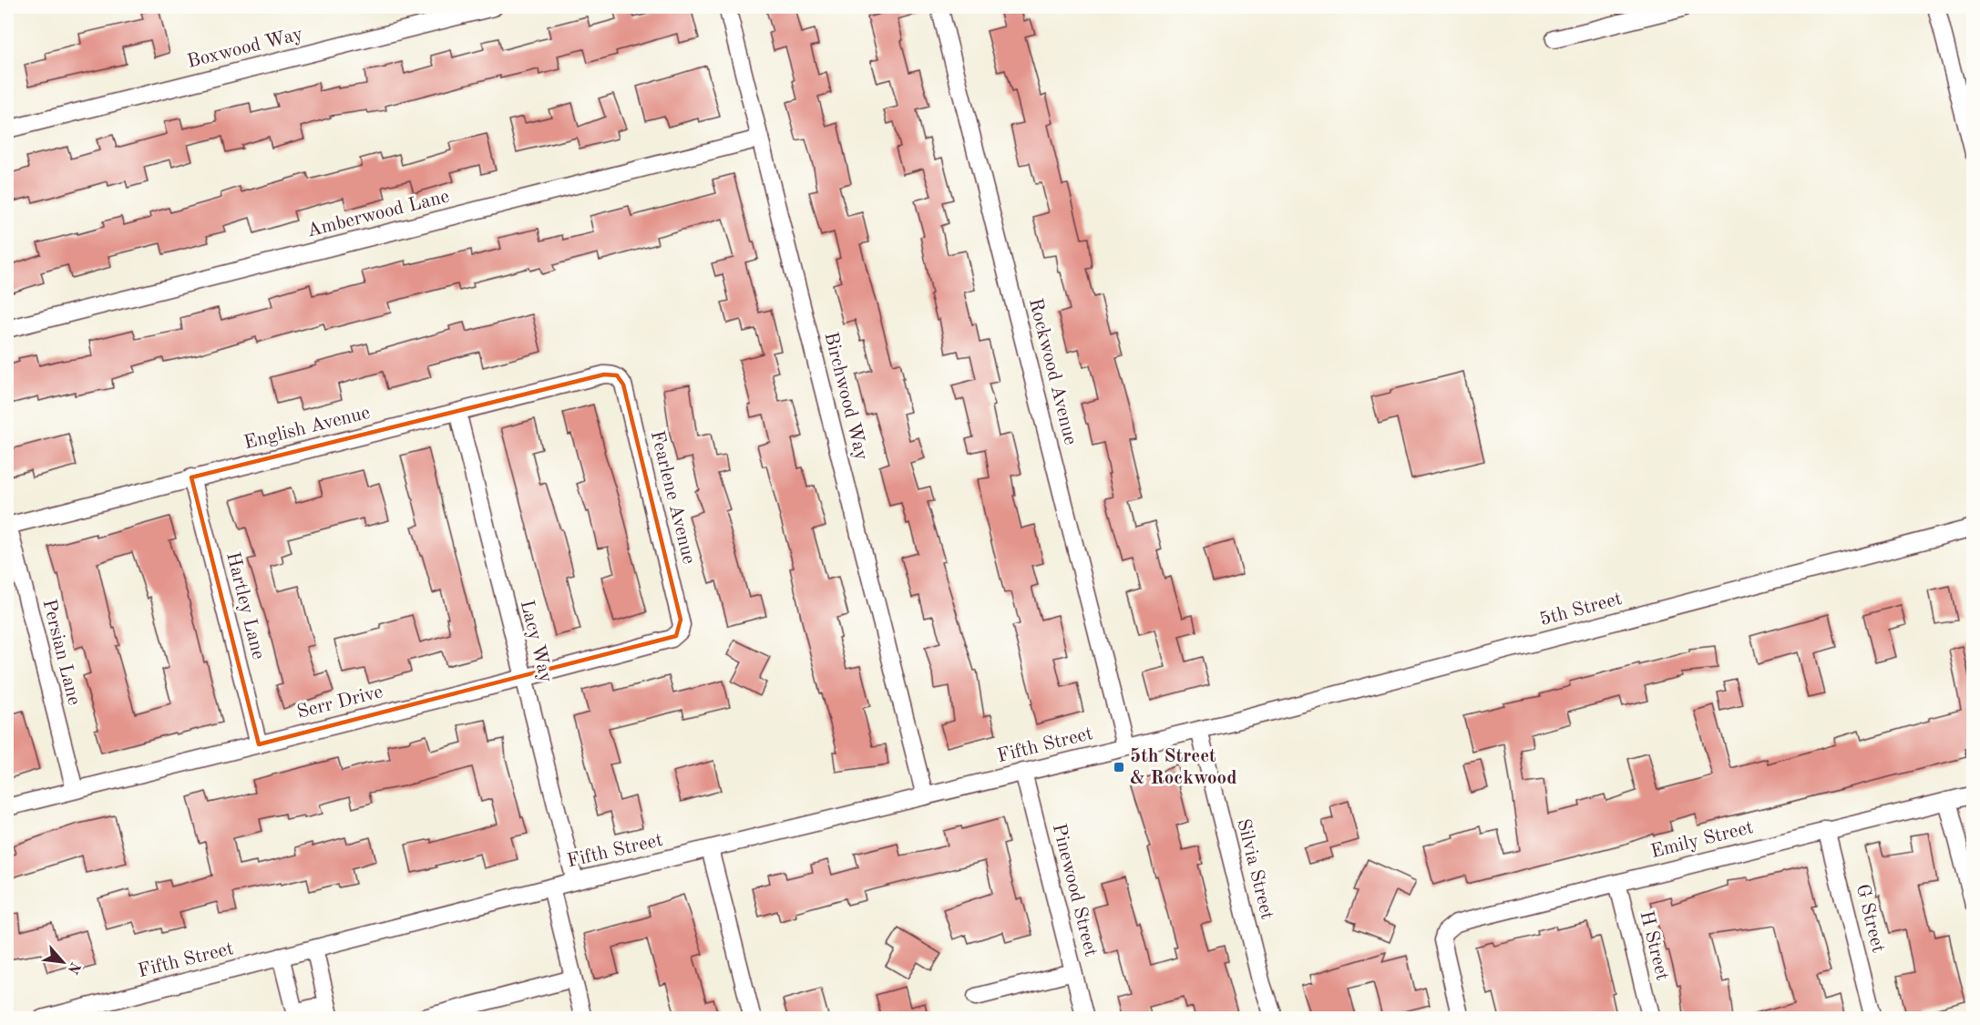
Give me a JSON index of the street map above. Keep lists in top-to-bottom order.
{
  "streets": {
    "street": [
      "Boxwood Way",
      "Amberwood Lane",
      "Rockwood Avenue",
      "Birchwood Way",
      "English Avenue",
      "Fearlene Avenue",
      "Hartley Lane",
      "5th Street",
      "Lacy Way",
      "Persian Lane",
      "Serr Drive",
      "Fifth Street",
      "Emily Street",
      "Silvia Street",
      "Pinewood Street",
      "G Street",
      "H Street"
    ]
  },
  "crossings": [
    ["Amberwood Lane", "Birchwood Way"],
    ["Rockwood Avenue", "Fifth Street"],
    ["Birchwood Way", "Fifth Street"],
    ["English Avenue", "Fearlene Avenue"],
    ["English Avenue", "Hartley Lane"],
    ["English Avenue", "Lacy Way"],
    ["English Avenue", "Persian Lane"],
    ["Fearlene Avenue", "Serr Drive"],
    ["Hartley Lane", "Serr Drive"],
    ["5th Street", "Fifth Street"],
    ["5th Street", "Silvia Street"],
    ["Lacy Way", "Serr Drive"],
    ["Lacy Way", "Fifth Street"],
    ["Persian Lane", "Serr Drive"],
    ["Fifth Street", "Silvia Street"],
    ["Fifth Street", "Pinewood Street"],
    ["Emily Street", "G Street"],
    ["Emily Street", "H Street"]
  ],
  "places": {
    "transit": ["5th Street & Rockwood"]
  },
  "north": "bottom right"
}
